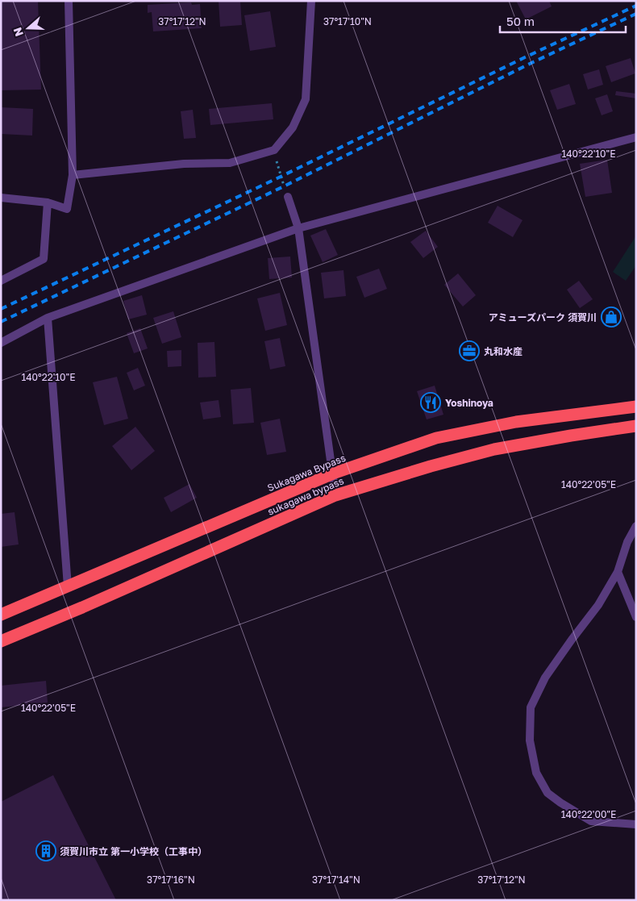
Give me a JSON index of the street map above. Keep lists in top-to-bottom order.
{
  "streets": {
    "highway": ["Sukagawa Bypass", "sukagawa bypass"]
  },
  "places": {
    "shop": ["アミューズパーク 須賀川"],
    "office": ["丸和水産"],
    "restaurant": ["Yoshinoya"],
    "building": ["須賀川市立 第一小学校（工事中）"]
  },
  "scale_bar": "50 m",
  "north": "left",
  "coordinates": [
    "37°17'12\"N",
    "37°17'10\"N",
    "140°22'10\"E",
    "140°22'05\"E",
    "140°22'00\"E",
    "37°17'16\"N",
    "37°17'14\"N"
  ]
}
